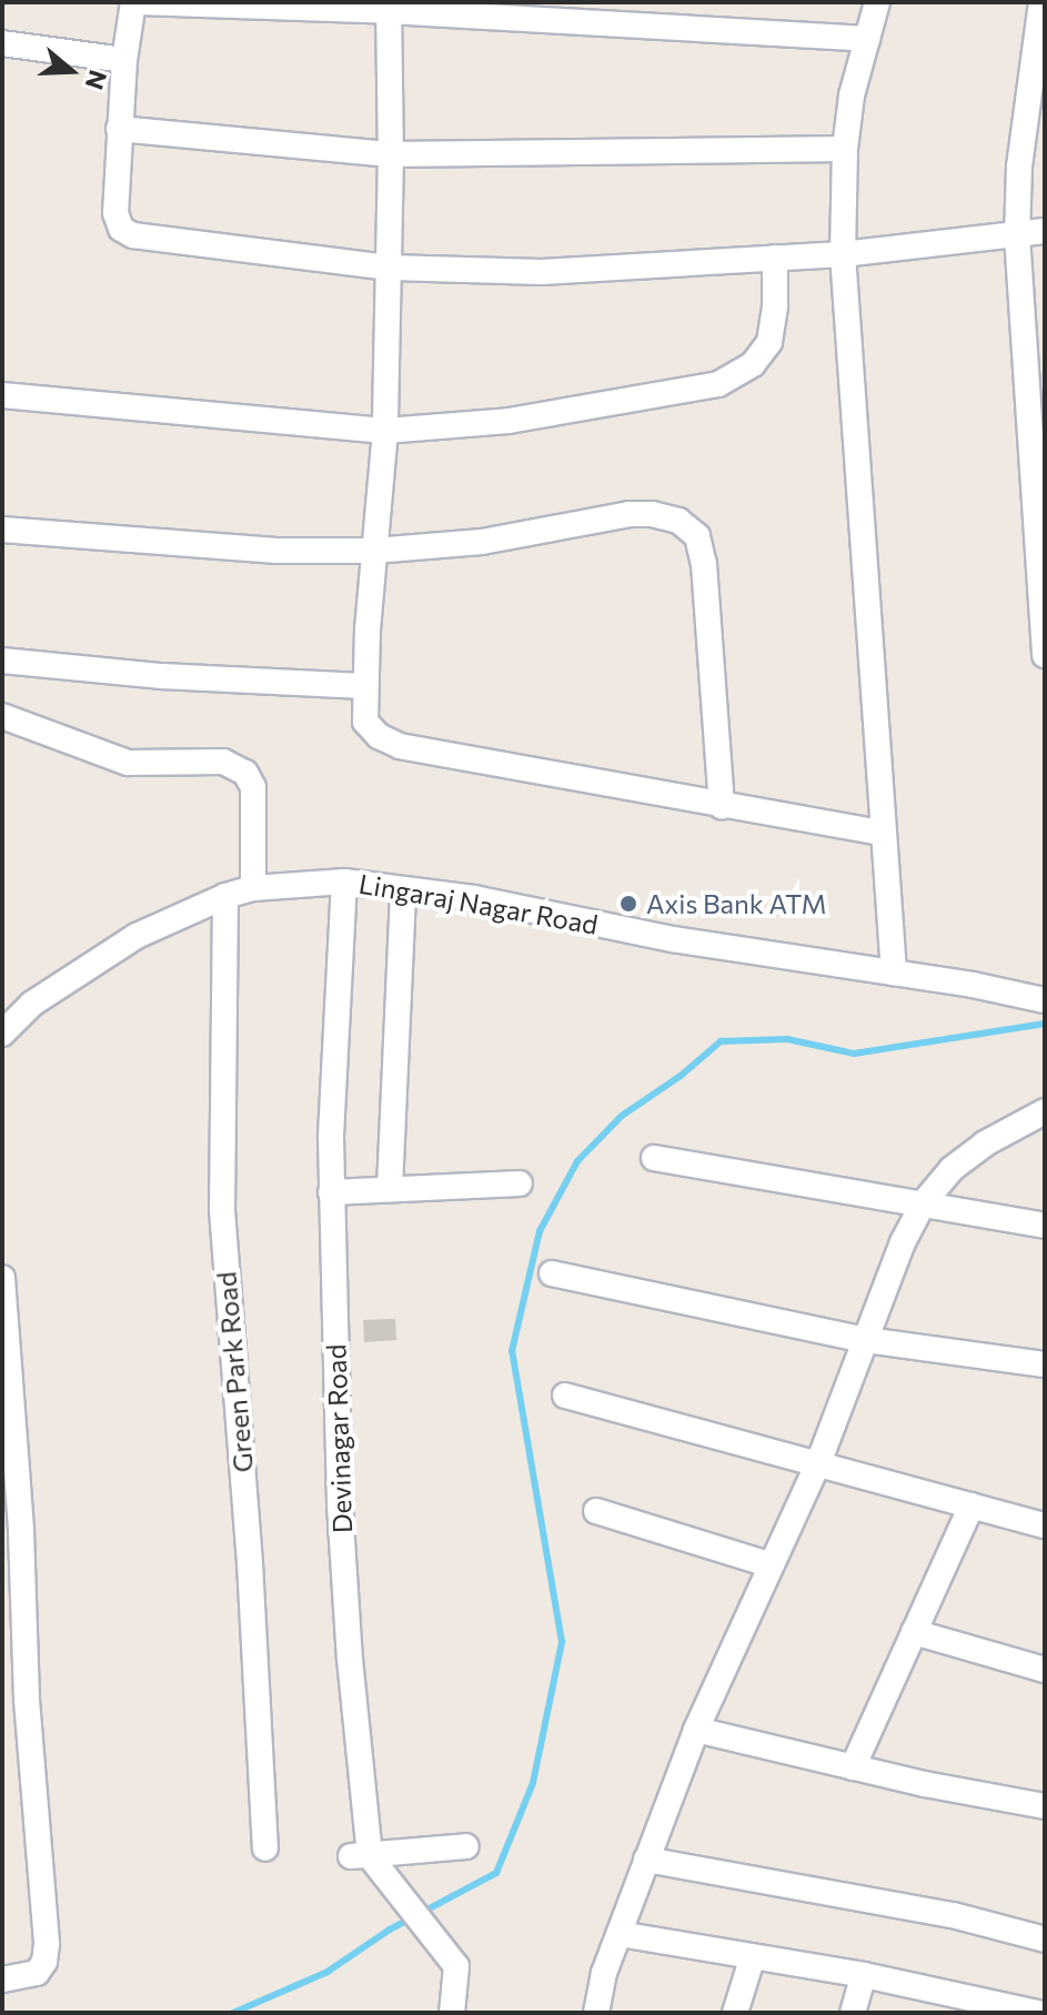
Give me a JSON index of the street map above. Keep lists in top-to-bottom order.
{
  "streets": {
    "street": ["Lingaraj Nagar Road", "Green Park Road", "Devinagar Road"]
  },
  "crossings": [
    ["Lingaraj Nagar Road", "Green Park Road"],
    ["Lingaraj Nagar Road", "Devinagar Road"]
  ],
  "places": ["Axis Bank ATM"],
  "north": "right"
}
